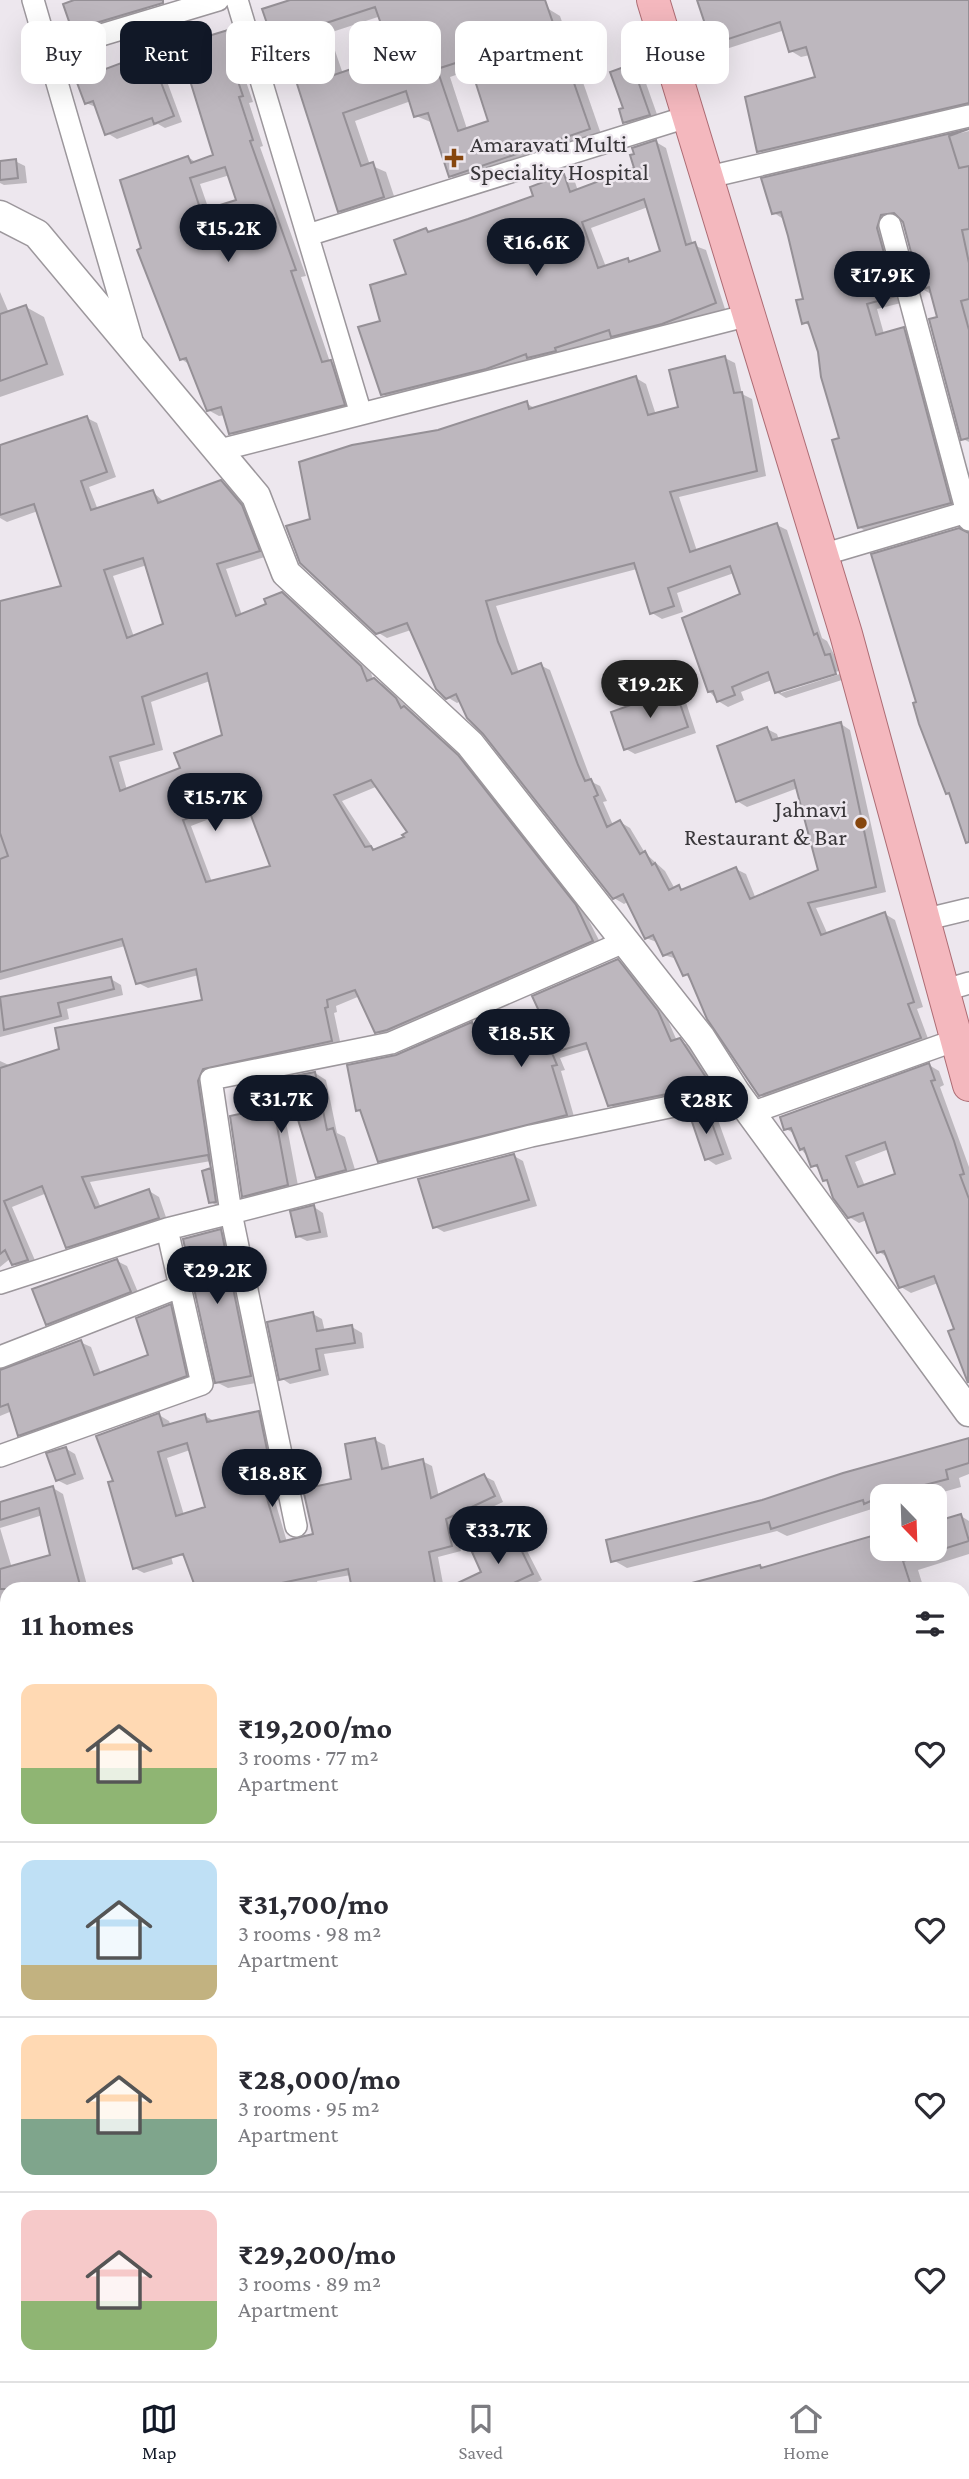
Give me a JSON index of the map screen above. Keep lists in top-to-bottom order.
{
  "places": {
    "health": ["Amaravati Multi Speciality Hospital"],
    "other": ["Jahnavi Restaurant & Bar"]
  },
  "north": "bottom right",
  "page": {
    "chip": [
      "Buy",
      "Rent",
      "Filters",
      "New",
      "Apartment",
      "House"
    ],
    "price": [
      "₹15.2K",
      "₹16.6K",
      "₹17.9K",
      "₹19.2K",
      "₹15.7K",
      "₹18.5K",
      "₹31.7K",
      "₹28K",
      "₹29.2K",
      "₹18.8K",
      "₹33.7K"
    ],
    "heading": "11 homes",
    "list": [
      {
        "name": "₹19,200/mo",
        "note": "3 rooms · 77 m² · Apartment"
      },
      {
        "name": "₹31,700/mo",
        "note": "3 rooms · 98 m² · Apartment"
      },
      {
        "name": "₹28,000/mo",
        "note": "3 rooms · 95 m² · Apartment"
      },
      {
        "name": "₹29,200/mo",
        "note": "3 rooms · 89 m² · Apartment"
      }
    ],
    "tabs": ["Map", "Saved", "Home"]
  }
}
